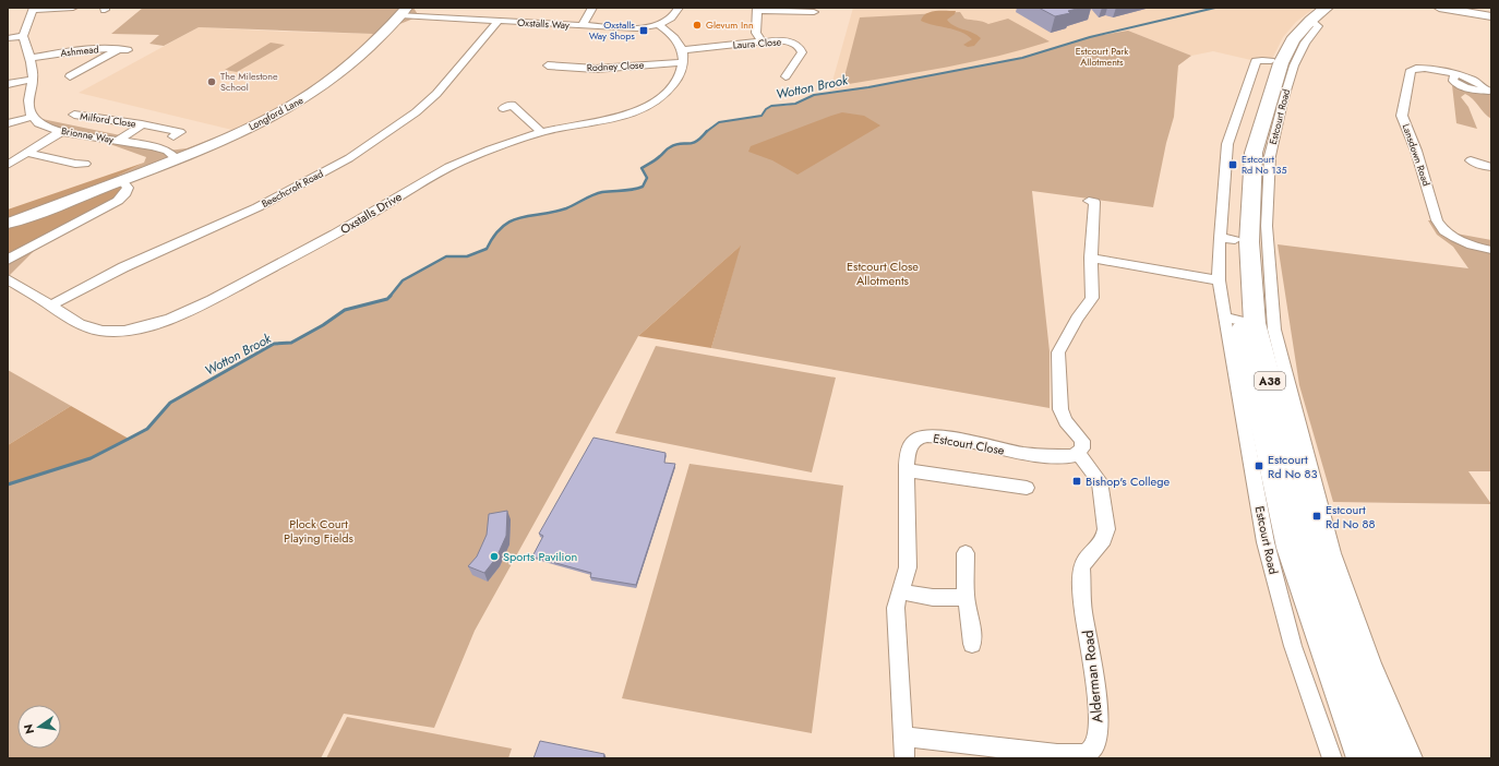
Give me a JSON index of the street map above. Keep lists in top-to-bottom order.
{
  "streets": {
    "main road": ["Estcourt Road", "A38"],
    "street": [
      "Oxstalls Way",
      "Laura Close",
      "Ashmead",
      "Rodney Close",
      "Longford Lane",
      "Milford Close",
      "Brionne Way",
      "Lansdown Road",
      "Beechcroft Road",
      "Oxstalls Drive",
      "Estcourt Close",
      "Alderman Road"
    ]
  },
  "crossings": [
    ["Oxstalls Way", "Longford Lane"],
    ["Oxstalls Way", "Beechcroft Road"],
    ["Laura Close", "Rodney Close"],
    ["Laura Close", "Oxstalls Drive"],
    ["Rodney Close", "Oxstalls Drive"],
    ["Longford Lane", "Brionne Way"],
    ["Milford Close", "Brionne Way"],
    ["Beechcroft Road", "Oxstalls Drive"],
    ["Estcourt Close", "Alderman Road"]
  ],
  "water": ["Wotton Brook"],
  "parks": ["Estcourt Park Allotments", "Estcourt Close Allotments", "Plock Court Playing Fields"],
  "places": {
    "other": ["Glevum Inn", "The Milestone School", "Sports Pavilion"],
    "transit": [
      "Oxstalls Way Shops",
      "Estcourt Rd No 135",
      "Estcourt Rd No 83",
      "Bishop's College",
      "Estcourt Rd No 88"
    ]
  },
  "north": "left"
}
